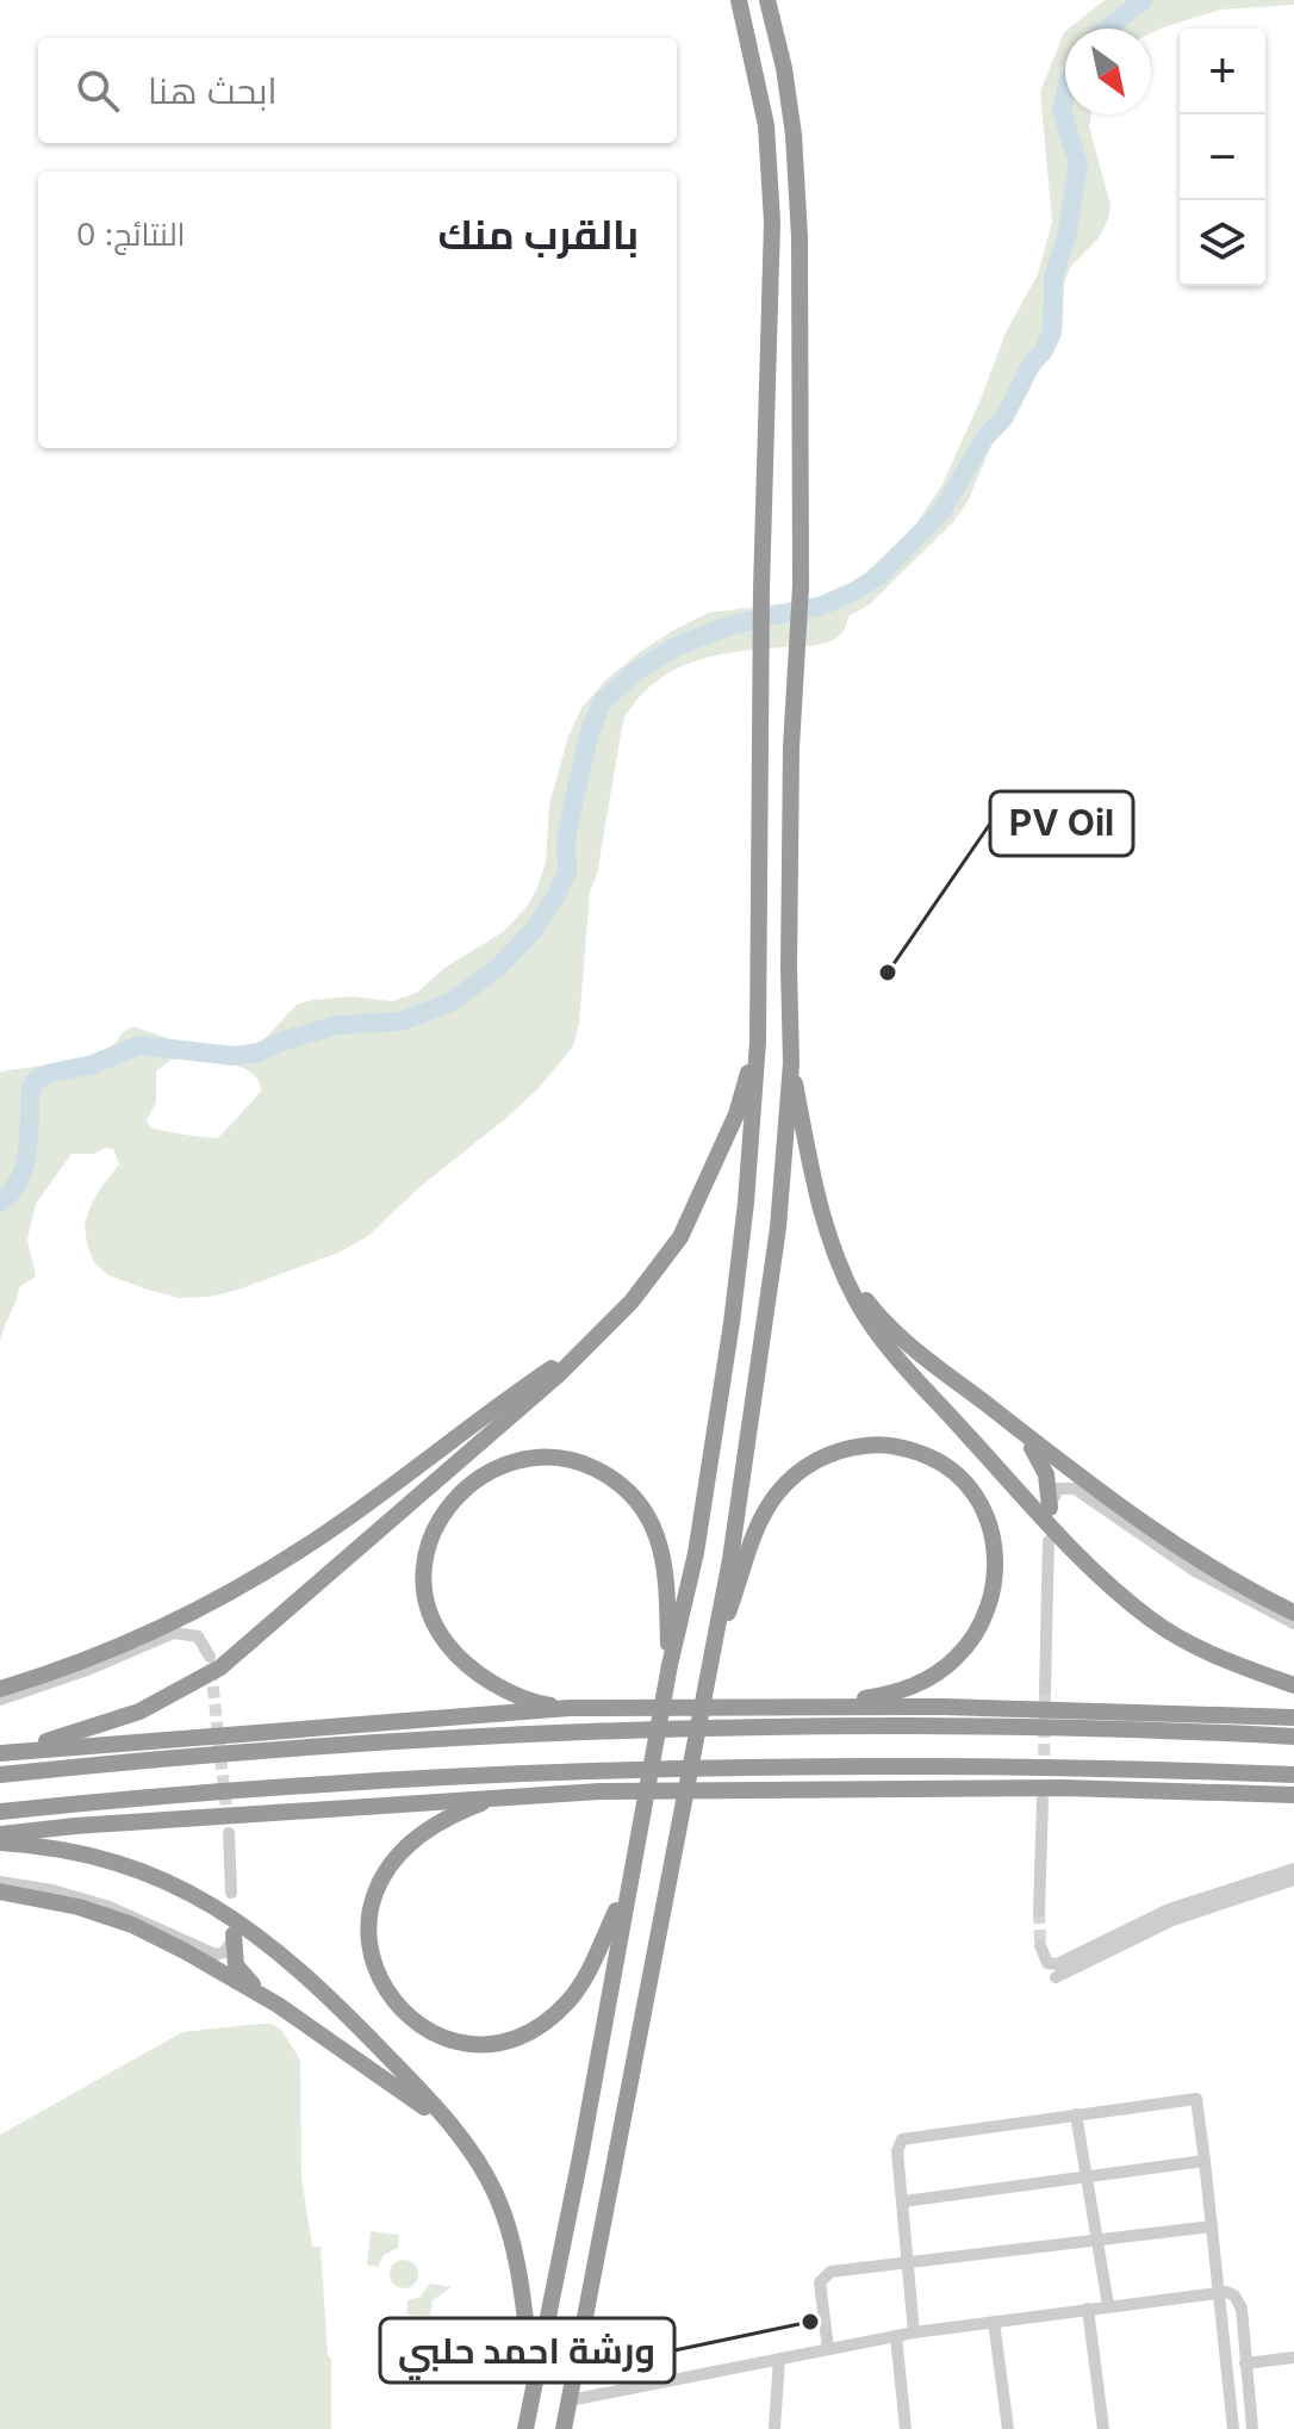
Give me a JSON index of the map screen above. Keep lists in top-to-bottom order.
{
  "places": ["PV Oil", "ورشة احمد حلبي"],
  "north": "bottom right",
  "page": {
    "map_buttons": ["+", "−"],
    "search": "ابحث هنا",
    "heading": ["بالقرب منك", "النتائج: 0"]
  }
}
